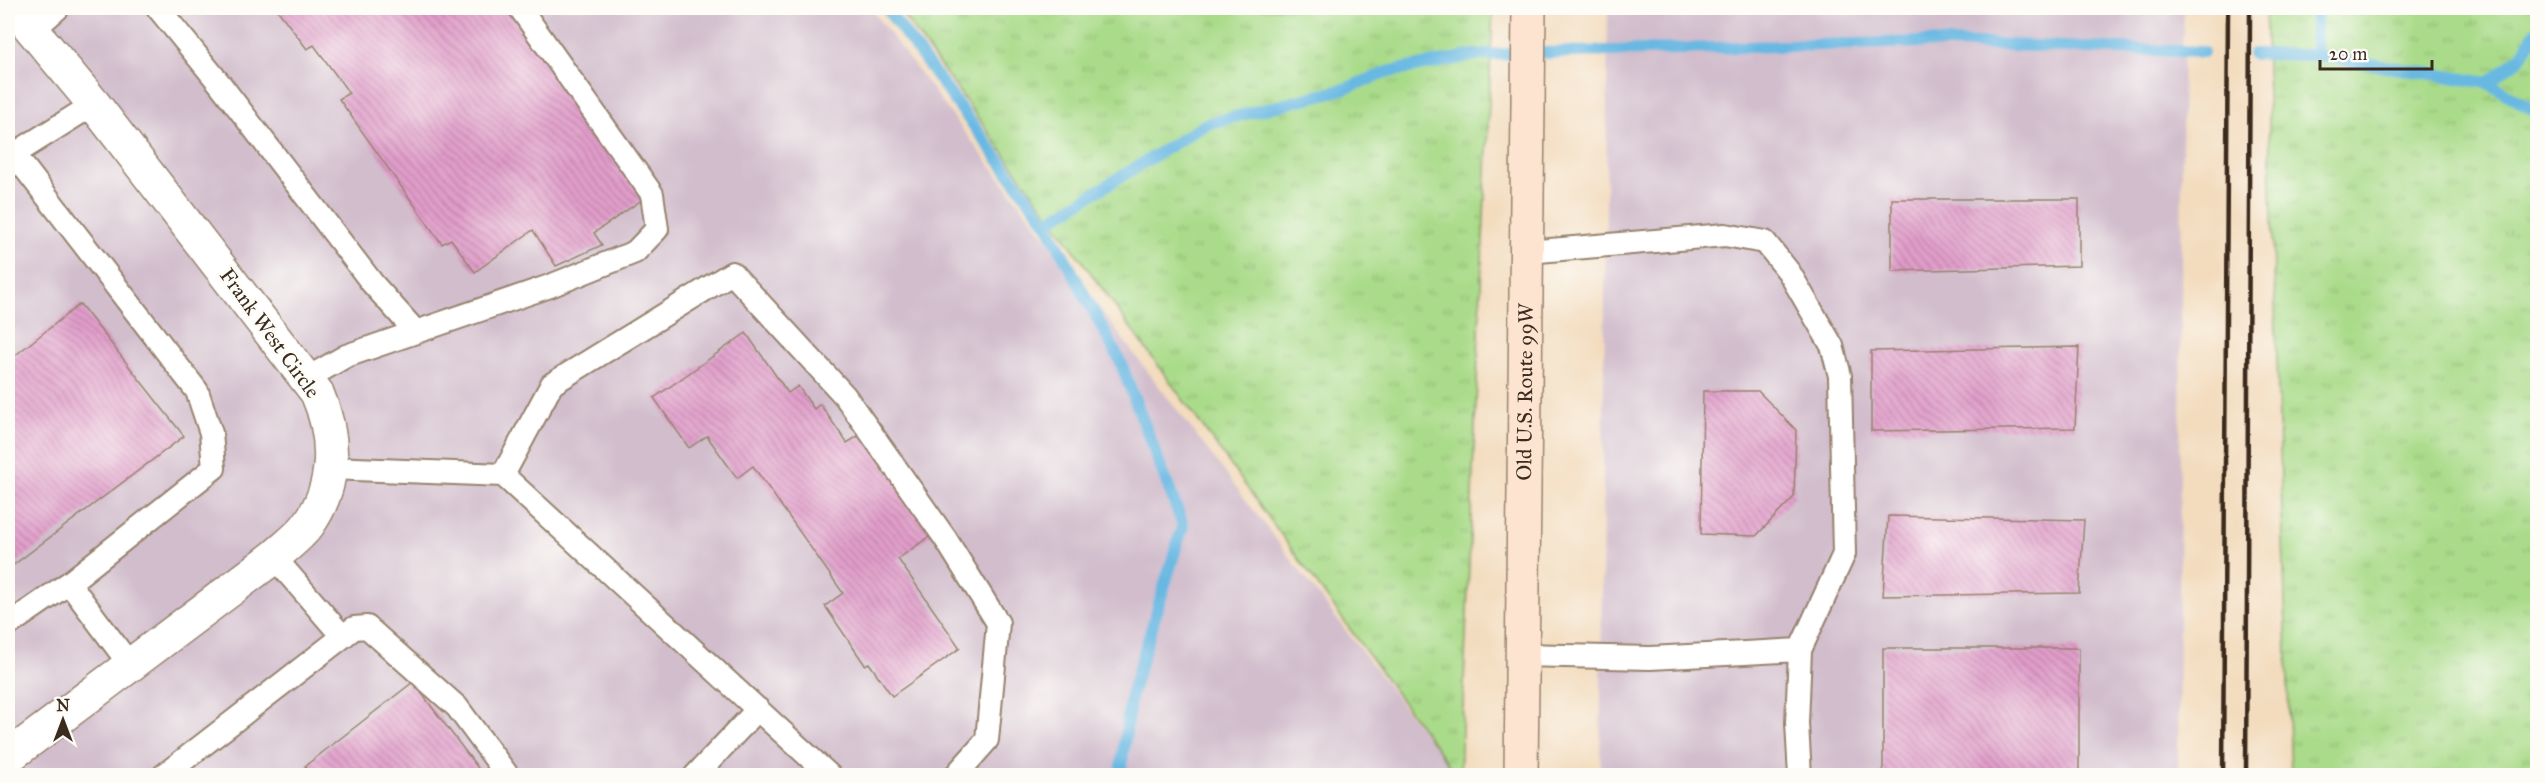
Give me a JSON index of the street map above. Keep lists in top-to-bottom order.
{
  "streets": {
    "main road": ["Old U.S. Route 99W"],
    "street": ["Frank West Circle"]
  },
  "scale_bar": "20 m",
  "north": "top"
}
